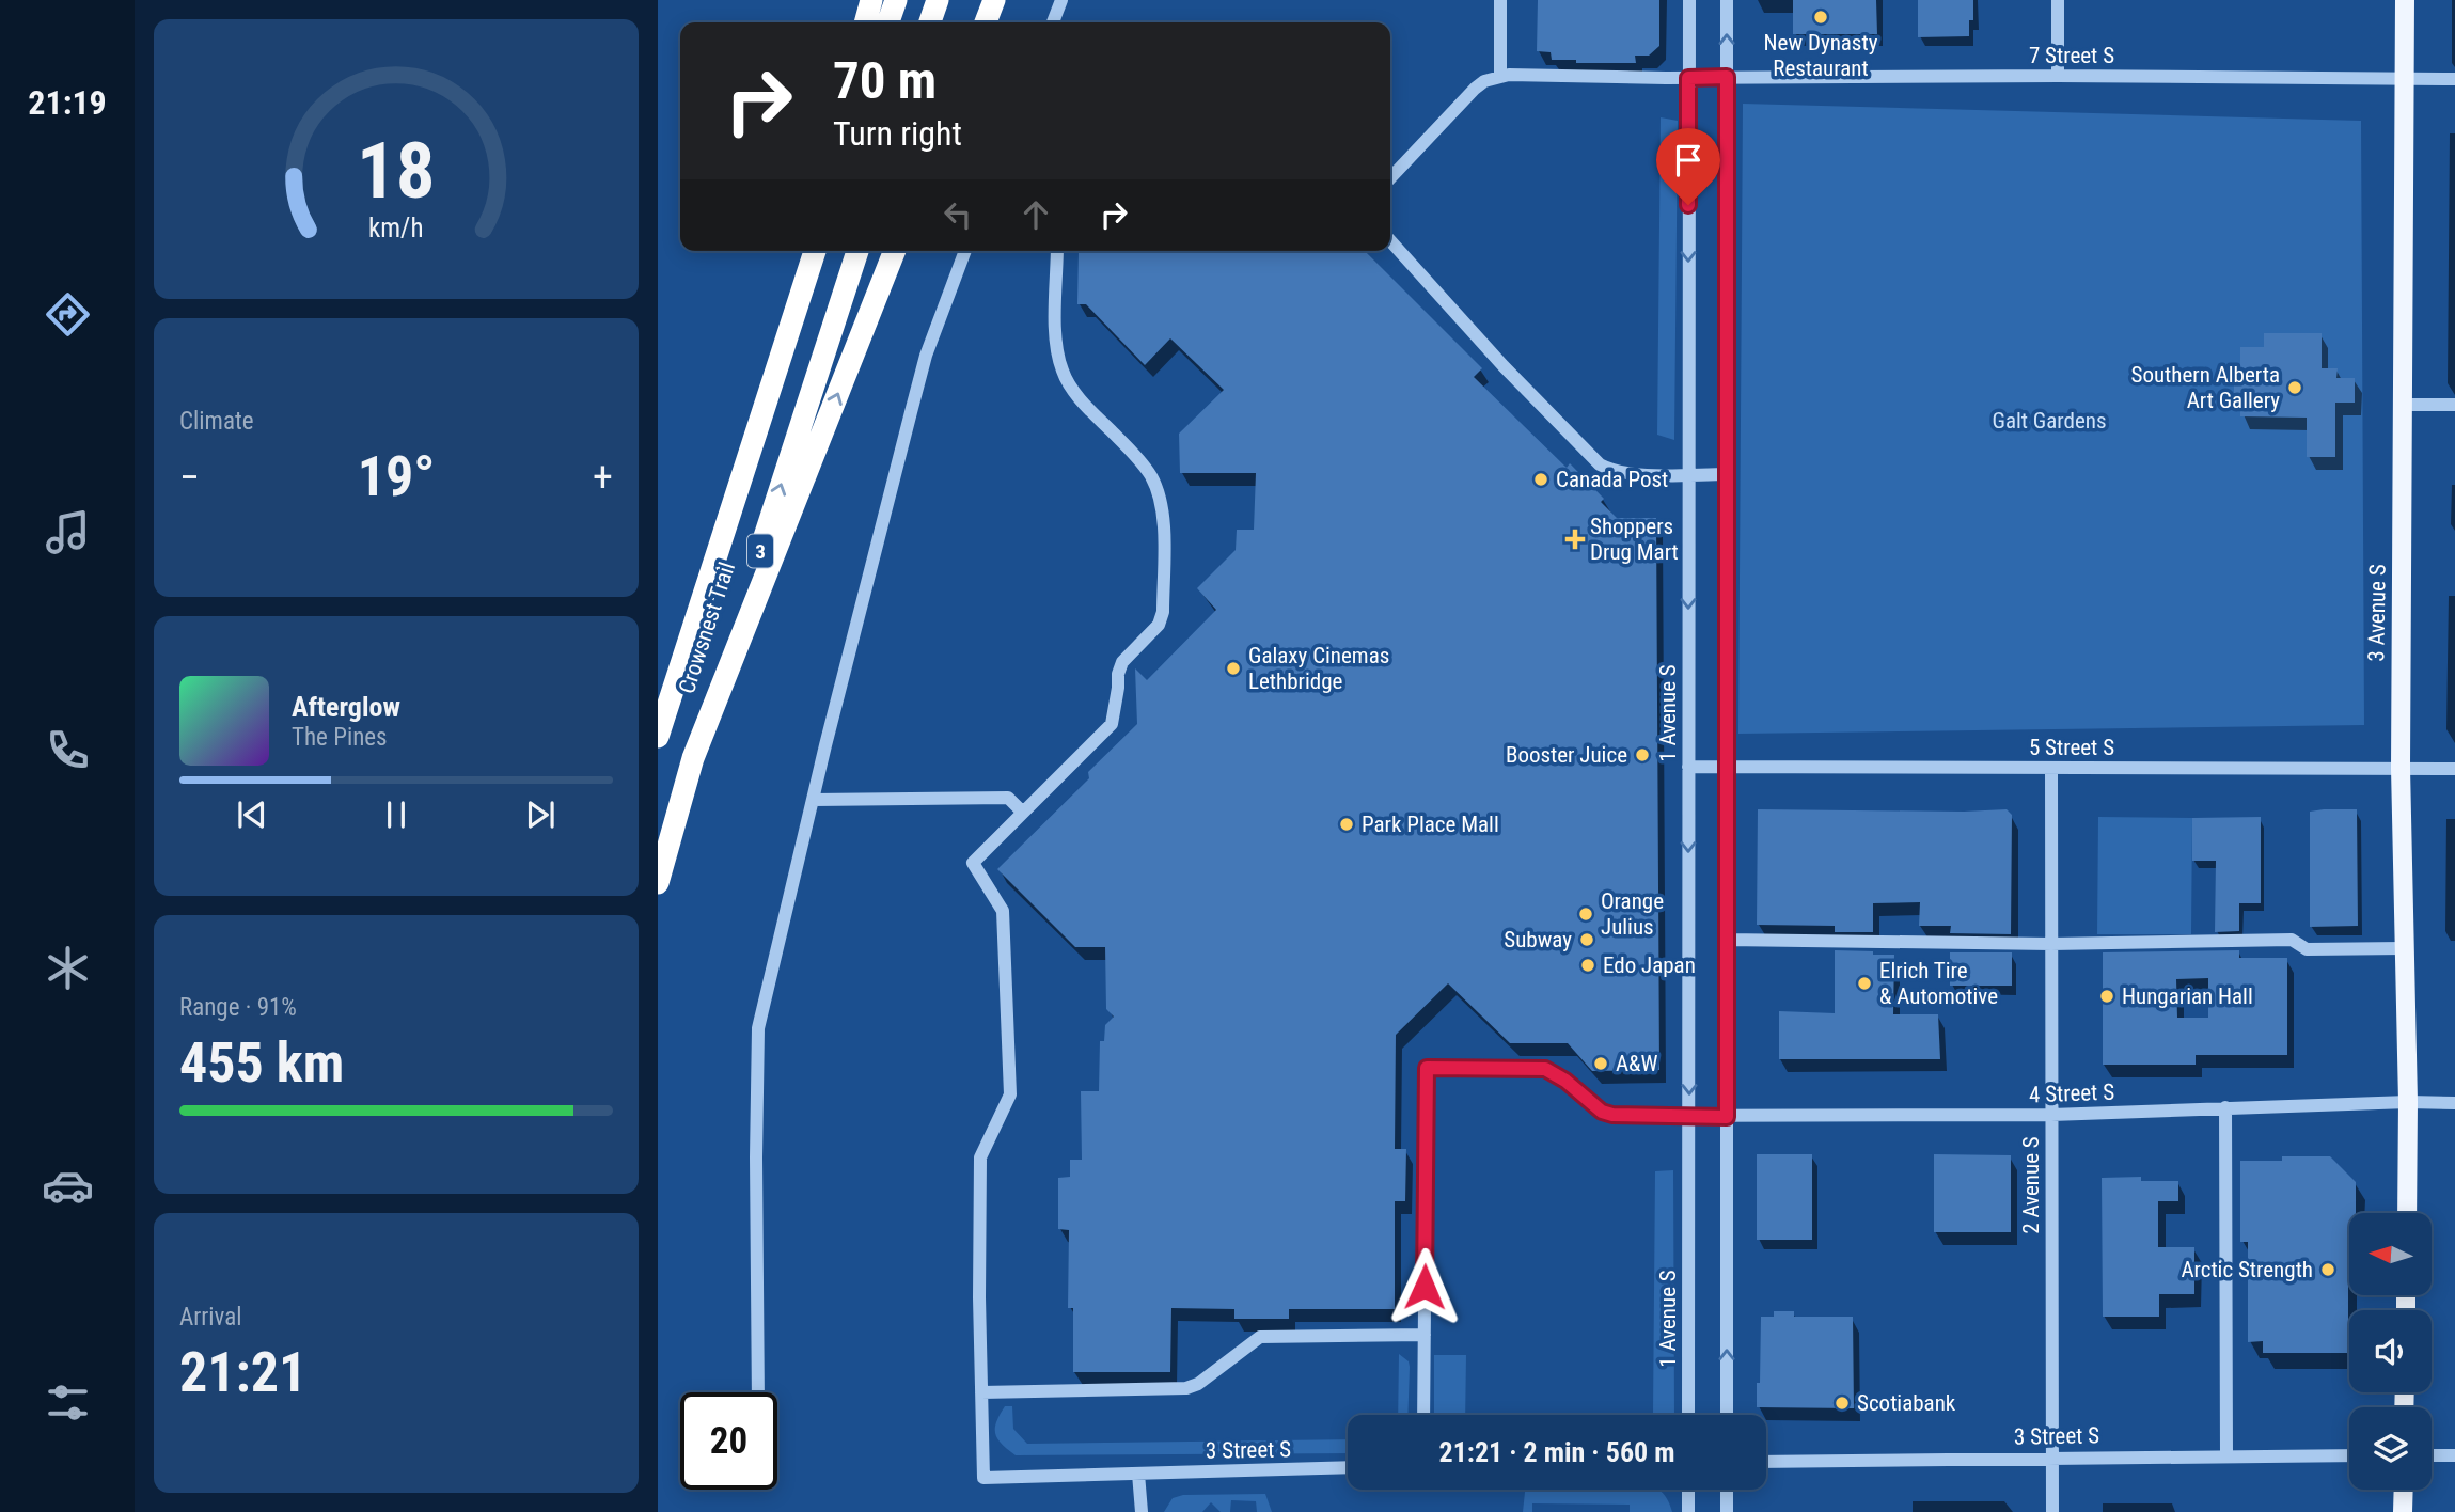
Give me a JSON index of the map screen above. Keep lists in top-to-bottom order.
{
  "streets": {
    "highway": ["3", "Crowsnest Trail"],
    "main road": ["3 Avenue S"],
    "street": [
      "7 Street S",
      "1 Avenue S",
      "5 Street S",
      "4 Street S",
      "2 Avenue S",
      "3 Street S"
    ]
  },
  "crossings": [
    ["7 Street S", "3 Avenue S"],
    ["7 Street S", "1 Avenue S"],
    ["3 Avenue S", "5 Street S"],
    ["3 Avenue S", "4 Street S"],
    ["1 Avenue S", "5 Street S"],
    ["1 Avenue S", "4 Street S"],
    ["5 Street S", "2 Avenue S"],
    ["4 Street S", "2 Avenue S"],
    ["2 Avenue S", "3 Street S"]
  ],
  "parks": ["Galt Gardens"],
  "places": {
    "other": [
      "New Dynasty Restaurant",
      "Southern Alberta Art Gallery",
      "Canada Post",
      "Galaxy Cinemas Lethbridge",
      "Booster Juice",
      "Park Place Mall",
      "Orange Julius",
      "Subway",
      "Edo Japan",
      "Elrich Tire & Automotive",
      "Hungarian Hall",
      "A&W",
      "Arctic Strength",
      "Scotiabank"
    ],
    "health": ["Shoppers Drug Mart"]
  },
  "north": "left",
  "page": {
    "tabs": "21:19",
    "turn": ["70 m", "Turn right"],
    "tile": [
      "Climate",
      ["Range · 91%", "455 km"],
      ["Arrival", "21:21"]
    ],
    "heat": ["−", "19°", "+"],
    "song": ["Afterglow", "The Pines"],
    "limit": "20",
    "trip": "21:21 · 2 min · 560 m",
    "gauge": ["18", "km/h"]
  }
}
